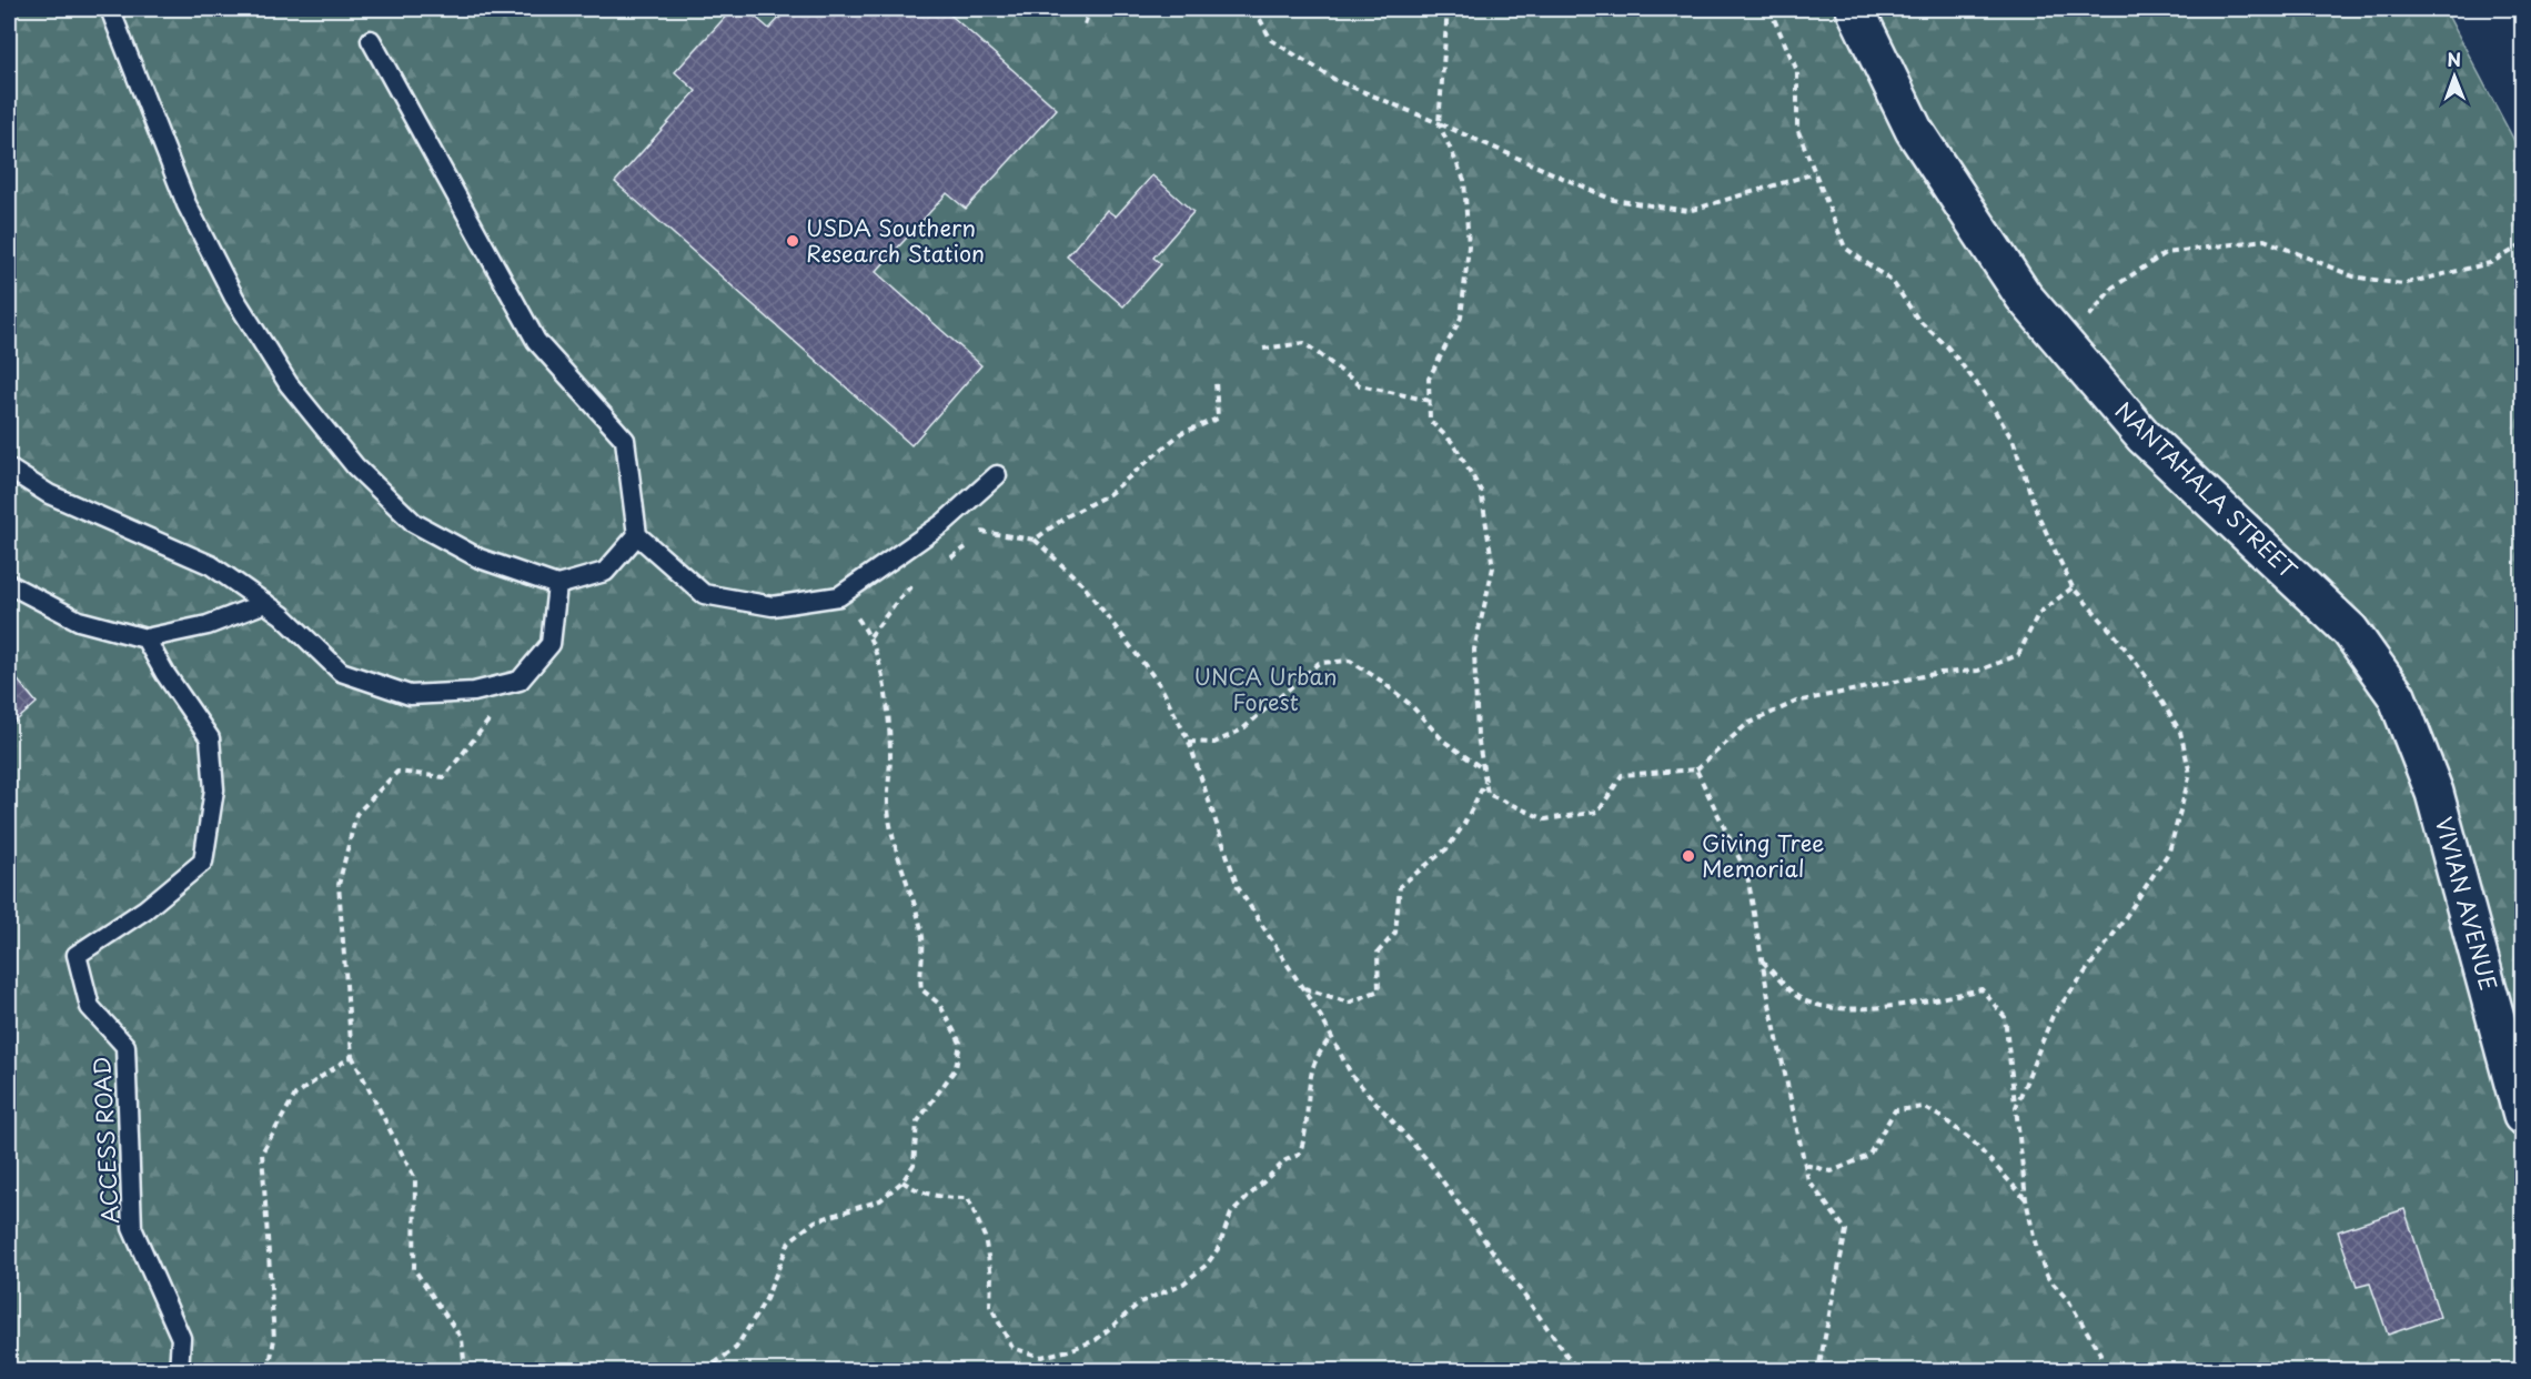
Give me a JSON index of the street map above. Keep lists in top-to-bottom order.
{
  "streets": {
    "street": ["NANTAHALA STREET", "VIVIAN AVENUE"],
    "lane": ["ACCESS ROAD"]
  },
  "crossings": [
    ["NANTAHALA STREET", "VIVIAN AVENUE"]
  ],
  "parks": ["UNCA Urban Forest"],
  "places": ["USDA Southern Research Station", "Giving Tree Memorial"],
  "north": "top"
}
